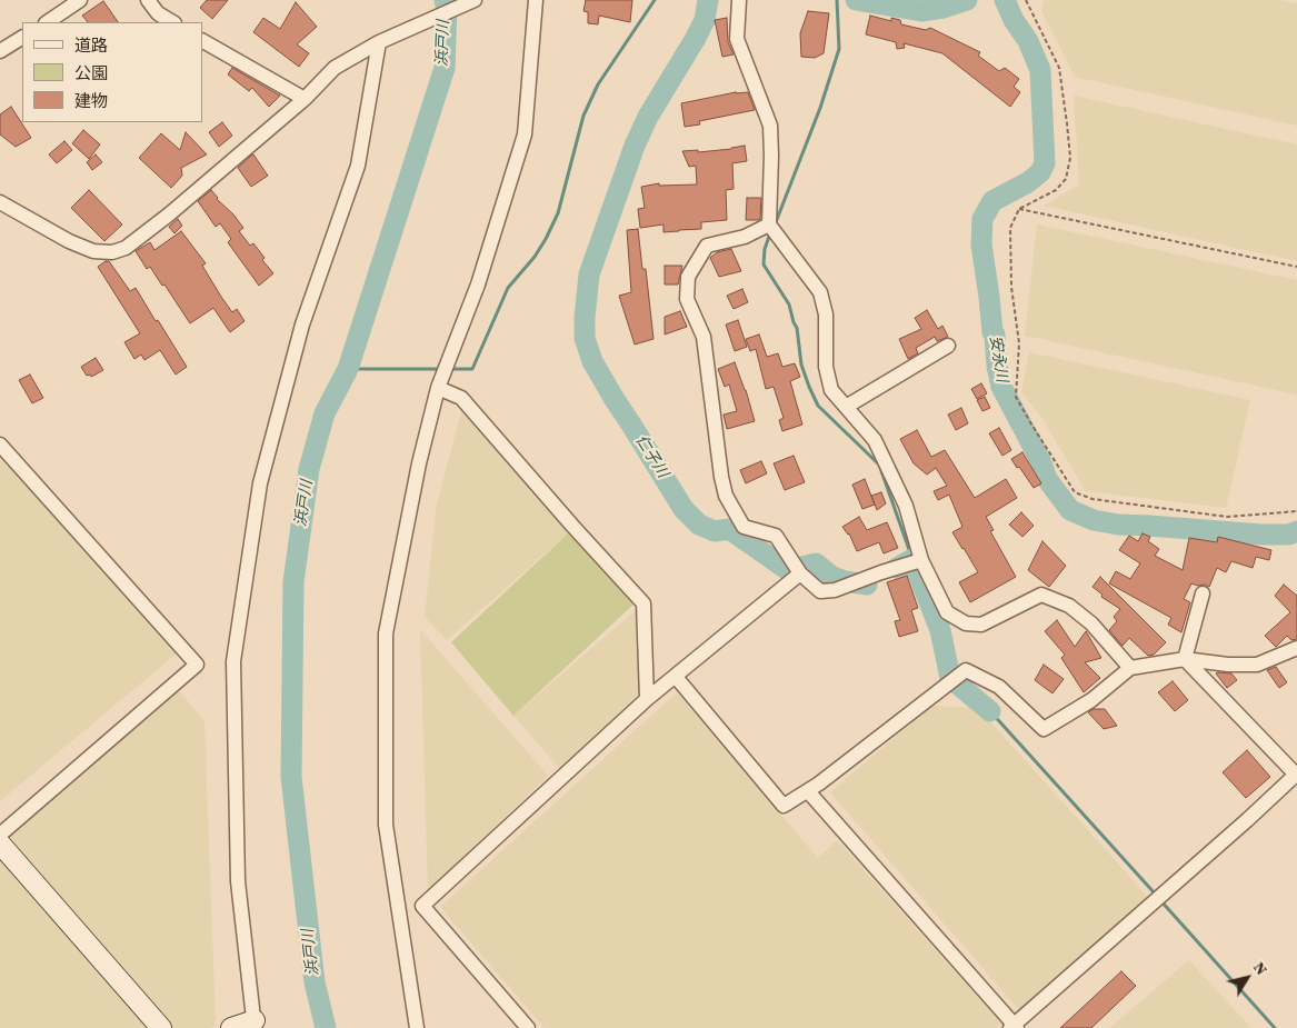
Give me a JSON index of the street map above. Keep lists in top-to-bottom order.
{
  "water": ["浜戸川", "安永川", "仁子川"],
  "legend": ["道路", "公園", "建物"],
  "north": "top right"
}
